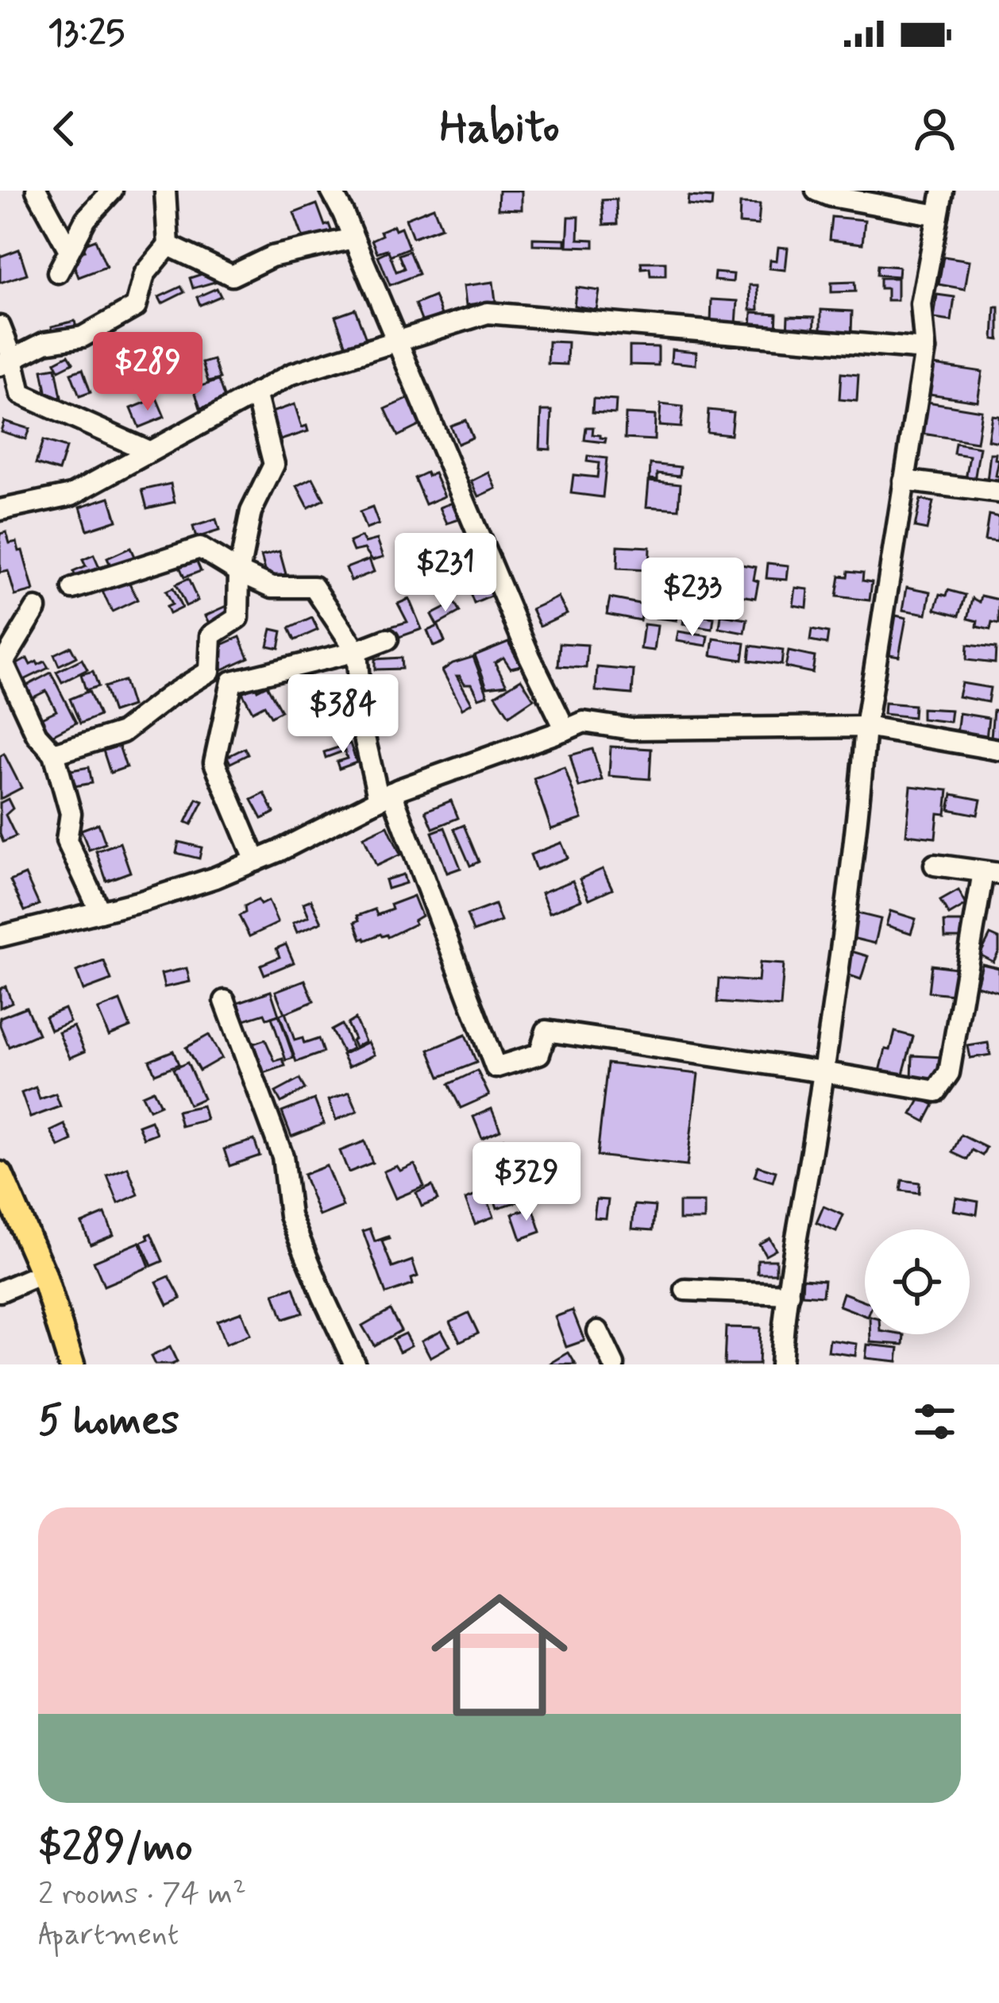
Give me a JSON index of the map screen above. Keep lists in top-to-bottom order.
{
  "page": {
    "status": "13:25",
    "header": "Habito",
    "price": [
      "$289",
      "$231",
      "$233",
      "$384",
      "$329"
    ],
    "heading": "5 homes",
    "list": [
      {
        "name": "$289/mo",
        "note": "2 rooms · 74 m² · Apartment"
      }
    ]
  }
}
